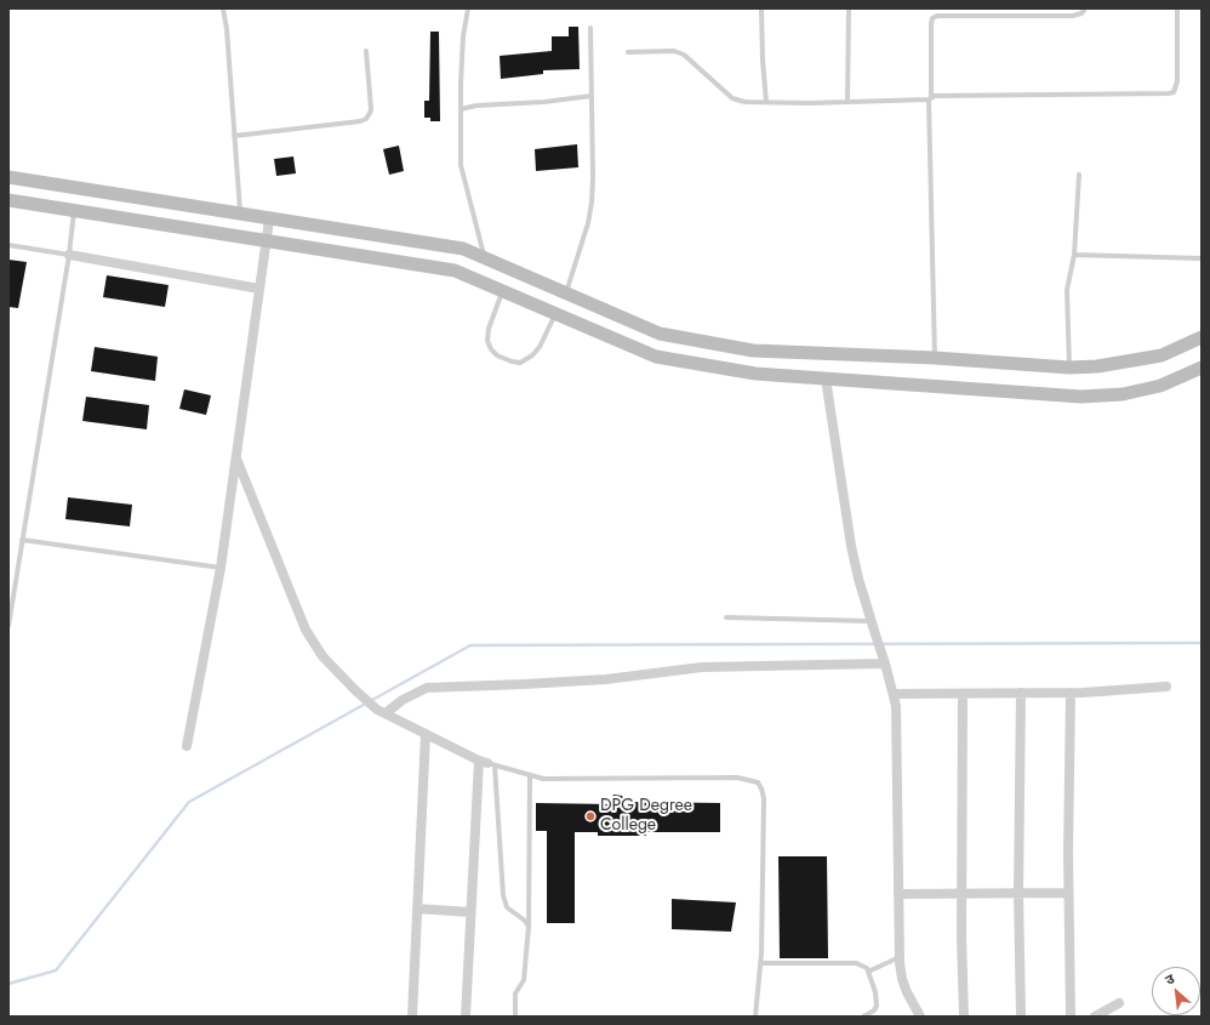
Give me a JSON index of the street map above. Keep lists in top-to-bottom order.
{
  "places": ["DPG Degree College"],
  "north": "top left"
}
